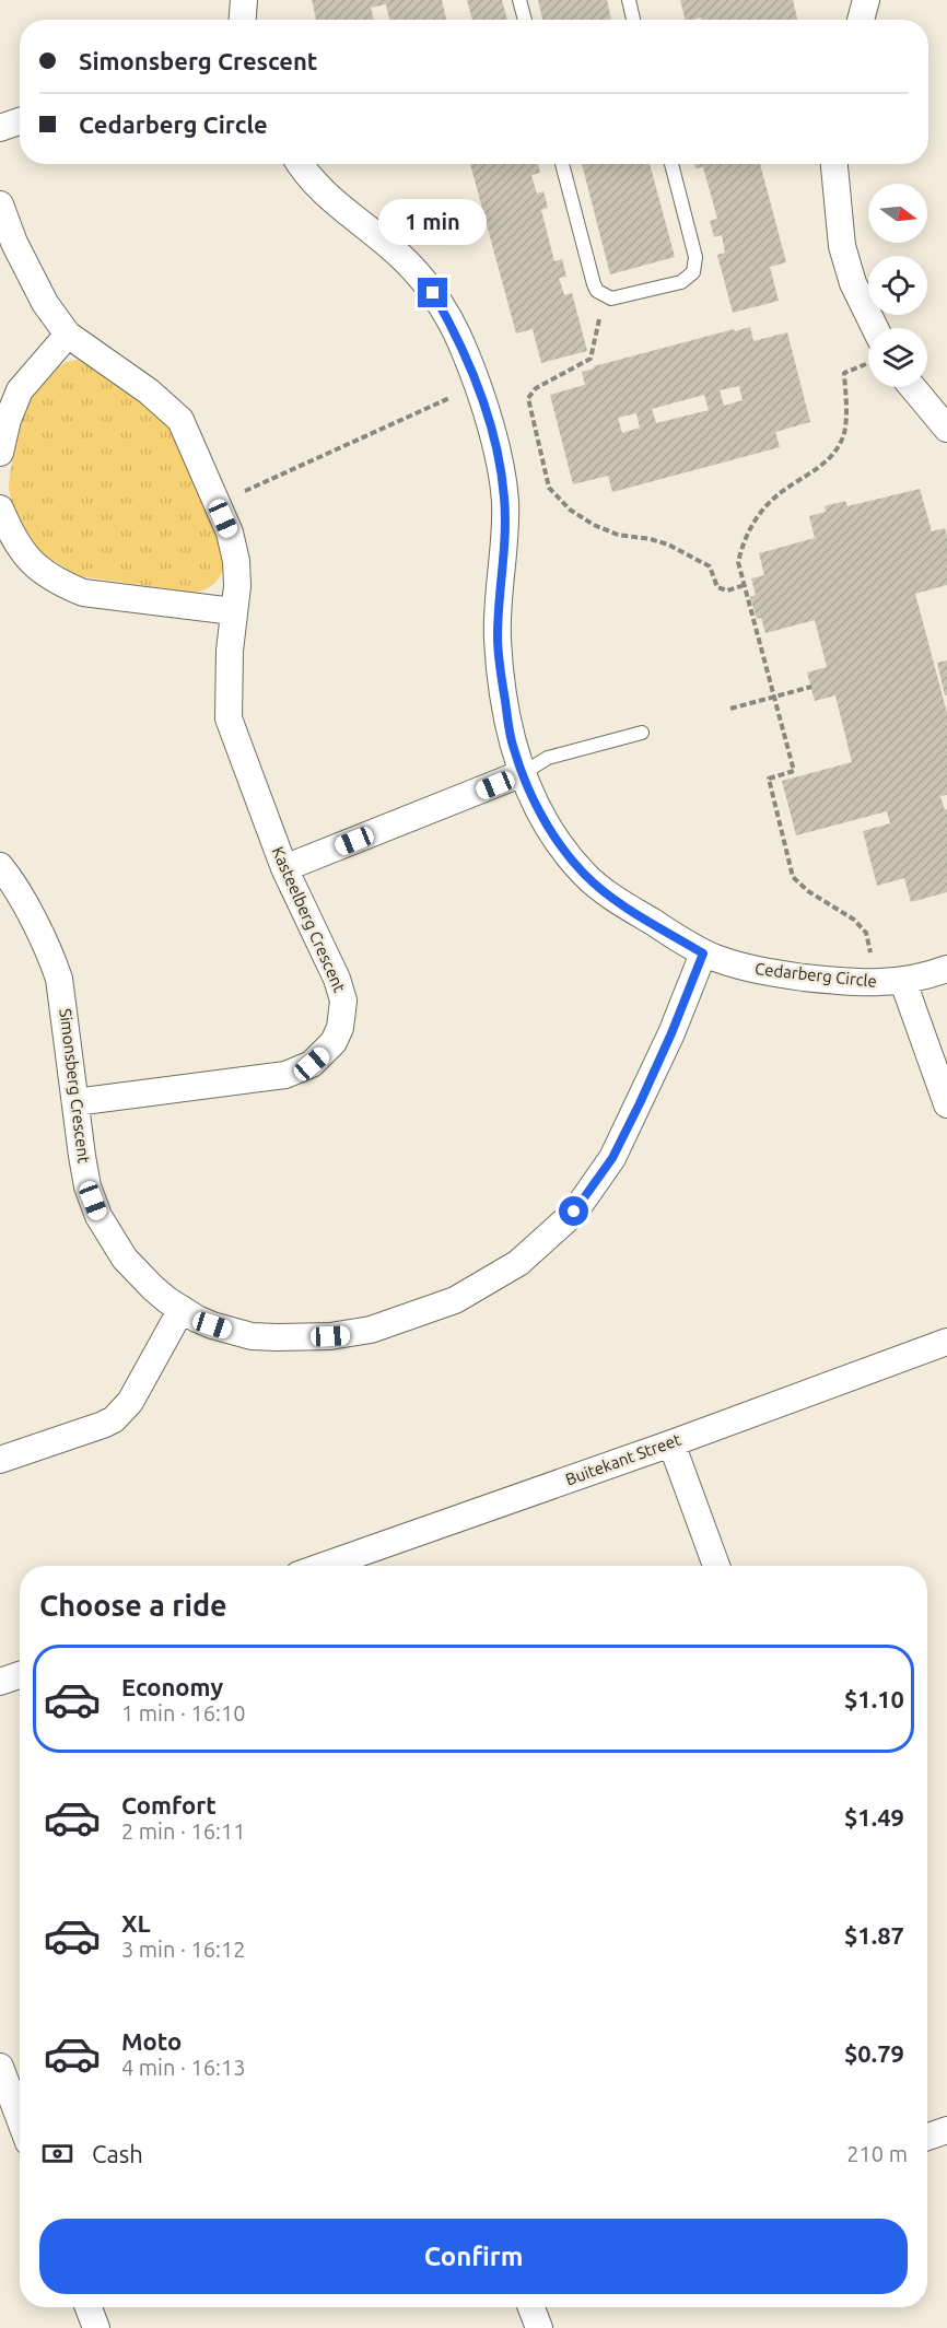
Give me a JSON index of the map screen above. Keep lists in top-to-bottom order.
{
  "streets": {
    "street": [
      "Kasteelberg Crescent",
      "Cedarberg Circle",
      "Simonsberg Crescent",
      "Buitekant Street"
    ]
  },
  "crossings": [
    ["Kasteelberg Crescent", "Simonsberg Crescent"],
    ["Cedarberg Circle", "Simonsberg Crescent"]
  ],
  "north": "right",
  "page": {
    "banner": ["Simonsberg Crescent", "Cedarberg Circle"],
    "bubble": "1 min",
    "heading": "Choose a ride",
    "list": [
      {
        "name": "Economy",
        "note": "1 min · 16:10",
        "value": "$1.10"
      },
      {
        "name": "Comfort",
        "note": "2 min · 16:11",
        "value": "$1.49"
      },
      {
        "name": "XL",
        "note": "3 min · 16:12",
        "value": "$1.87"
      },
      {
        "name": "Moto",
        "note": "4 min · 16:13",
        "value": "$0.79"
      }
    ],
    "pay": ["Cash", "210 m"],
    "buttons": "Confirm"
  }
}
